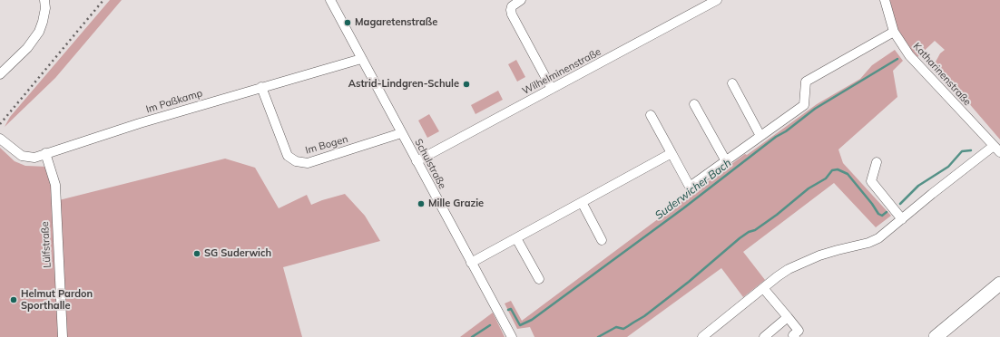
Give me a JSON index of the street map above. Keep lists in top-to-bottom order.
{
  "streets": {
    "street": [
      "Wilhelminenstraße",
      "Katharinenstraße",
      "Im Paßkamp",
      "Im Bogen",
      "Schulstraße",
      "Lülfstraße"
    ]
  },
  "crossings": [
    ["Wilhelminenstraße", "Schulstraße"],
    ["Im Paßkamp", "Im Bogen"],
    ["Im Paßkamp", "Schulstraße"],
    ["Im Paßkamp", "Lülfstraße"],
    ["Im Bogen", "Schulstraße"]
  ],
  "water": ["Suderwicher Bach"],
  "places": [
    "Magaretenstraße",
    "Astrid-Lindgren-Schule",
    "Mille Grazie",
    "SG Suderwich",
    "Helmut Pardon Sporthalle"
  ]
}
